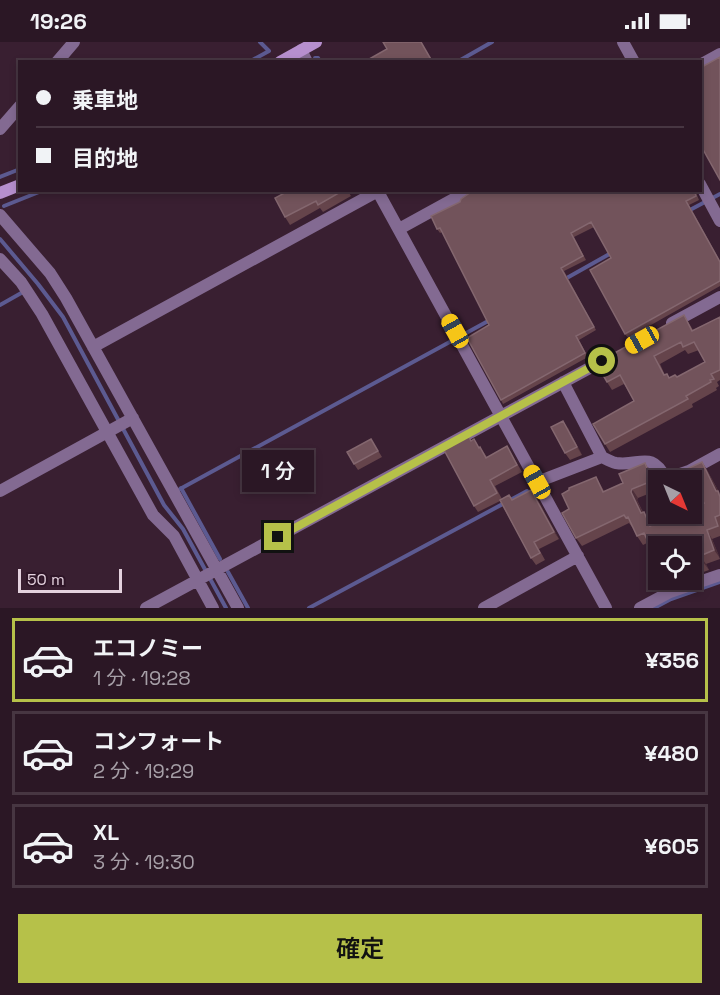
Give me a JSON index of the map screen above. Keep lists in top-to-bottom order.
{
  "scale_bar": "50 m",
  "north": "bottom right",
  "page": {
    "status": "19:26",
    "banner": ["乗車地", "目的地"],
    "bubble": "1 分",
    "scale": "50 m",
    "list": [
      {
        "name": "エコノミー",
        "note": "1 分 · 19:28",
        "value": "¥356"
      },
      {
        "name": "コンフォート",
        "note": "2 分 · 19:29",
        "value": "¥480"
      },
      {
        "name": "XL",
        "note": "3 分 · 19:30",
        "value": "¥605"
      }
    ],
    "buttons": "確定"
  }
}
